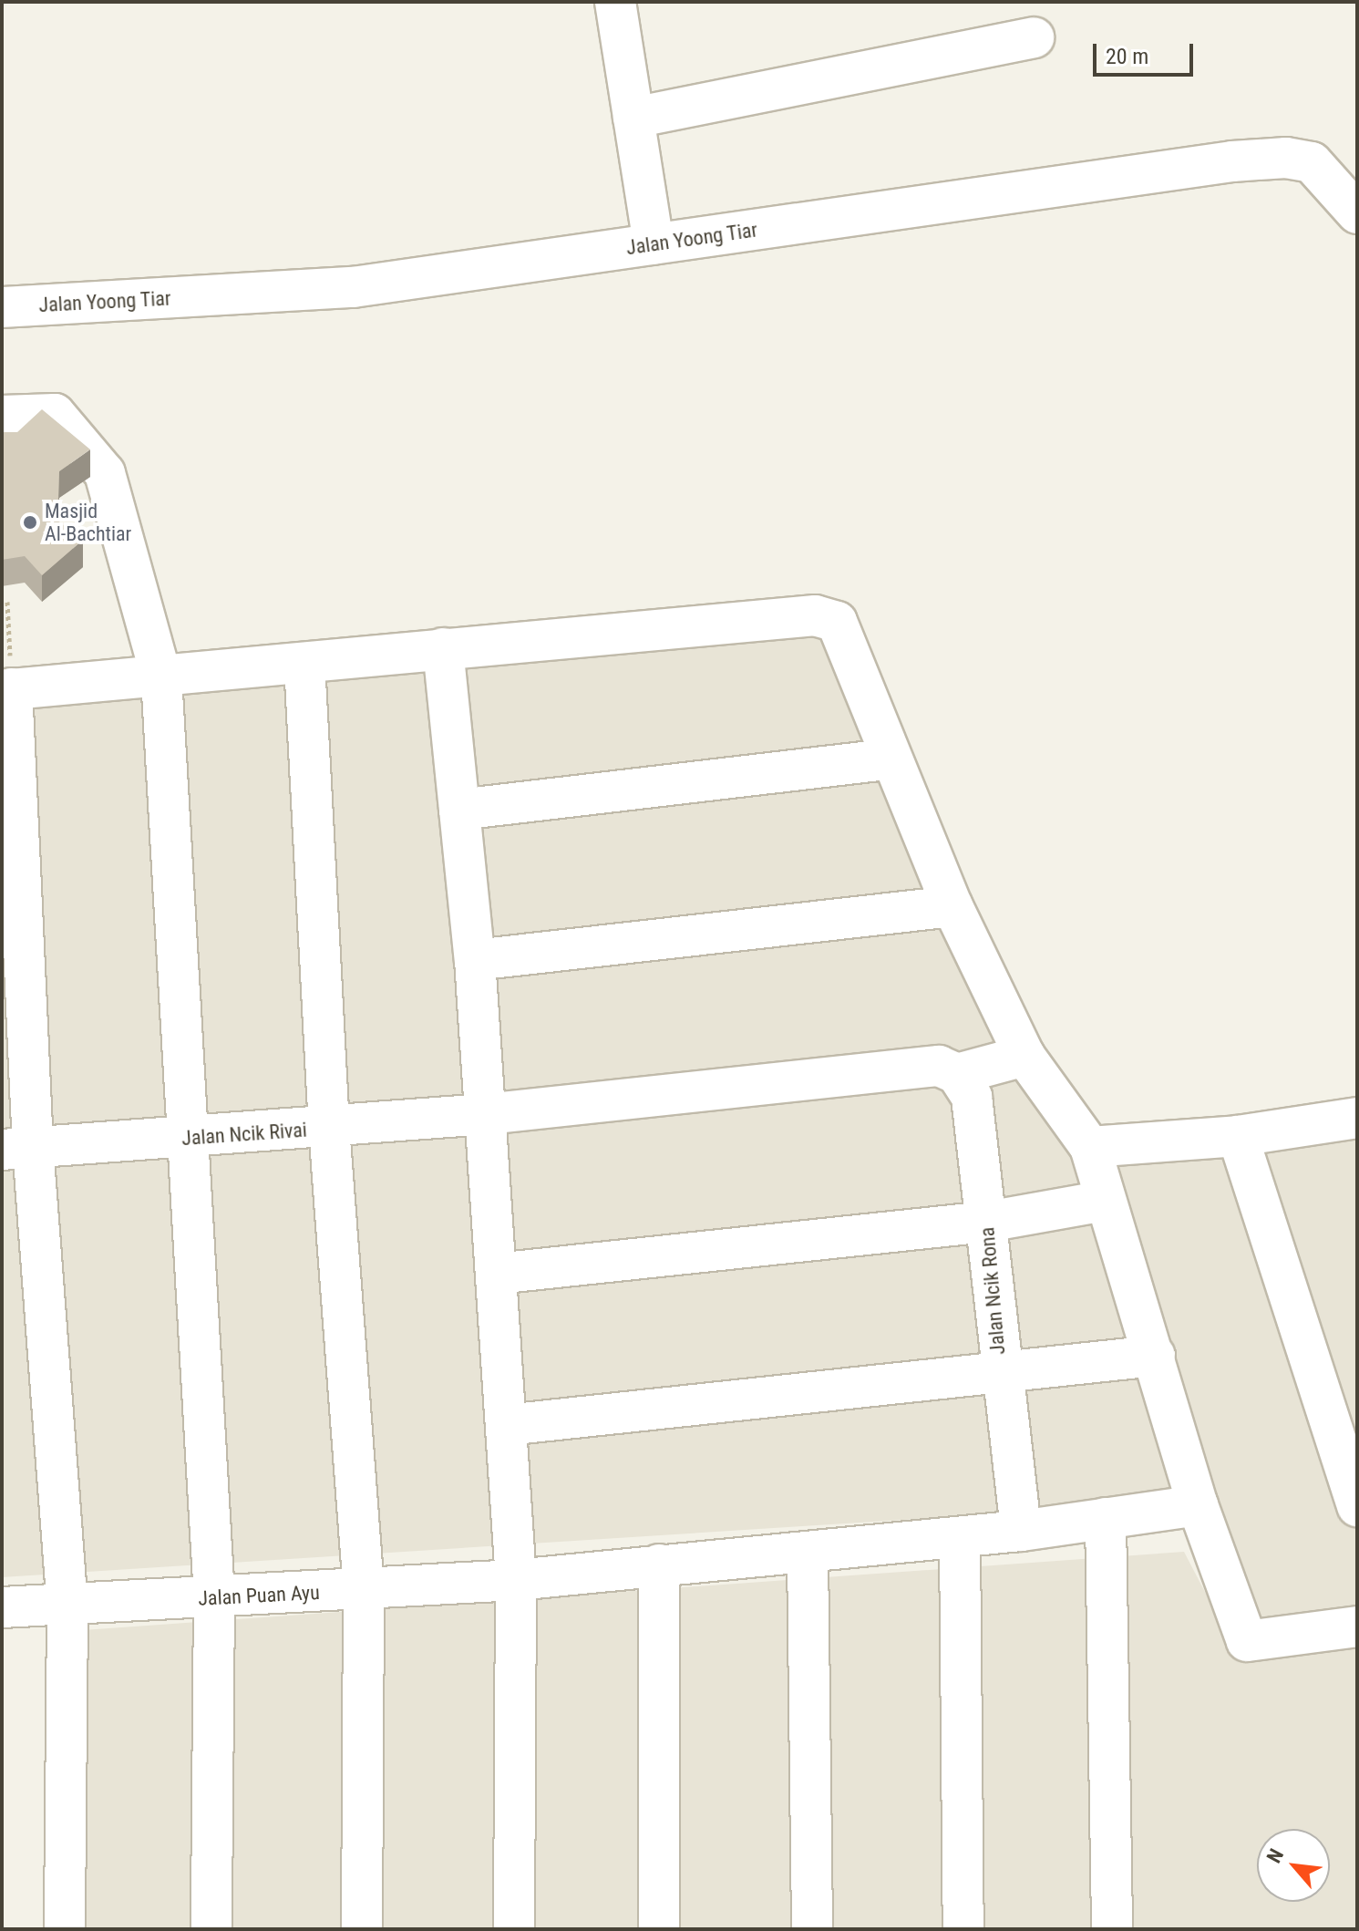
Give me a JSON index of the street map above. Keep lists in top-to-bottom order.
{
  "streets": {
    "street": [
      "Jalan Yoong Tiar",
      "Jalan Ncik Rivai",
      "Jalan Ncik Rona",
      "Jalan Puan Ayu"
    ]
  },
  "crossings": [
    ["Jalan Ncik Rivai", "Jalan Ncik Rona"],
    ["Jalan Ncik Rona", "Jalan Puan Ayu"]
  ],
  "places": ["Masjid Al-Bachtiar"],
  "scale_bar": "20 m",
  "north": "top left"
}
